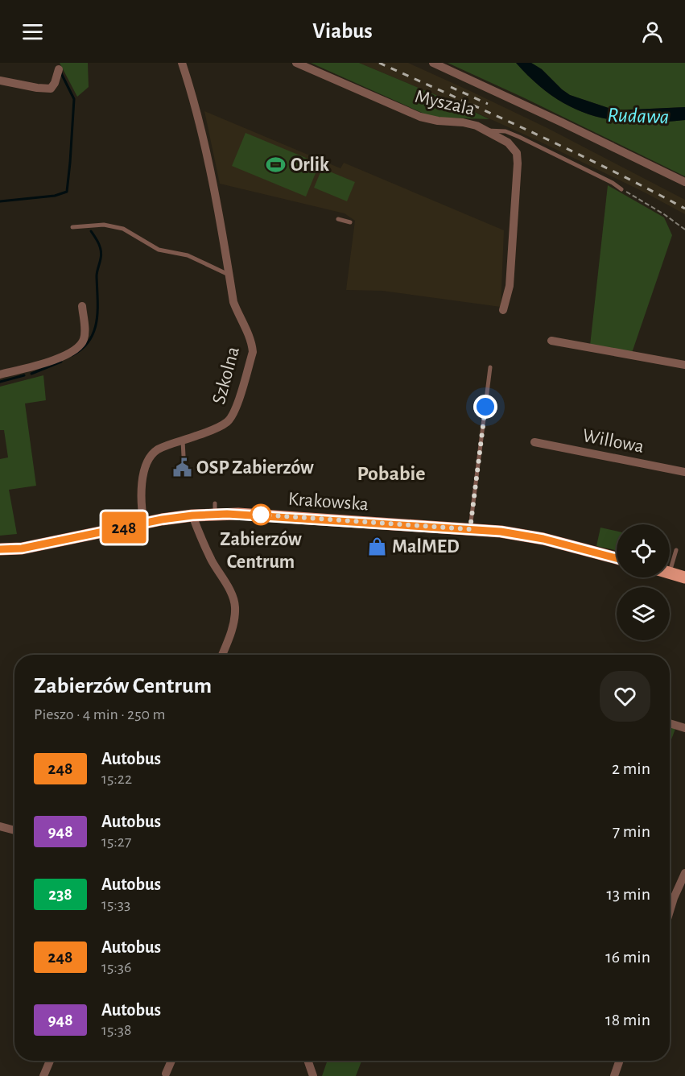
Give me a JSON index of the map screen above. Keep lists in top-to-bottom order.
{
  "streets": {
    "main road": ["Krakowska"],
    "street": ["Myszala", "Szkolna", "Willowa"]
  },
  "crossings": [
    ["Szkolna", "Krakowska"]
  ],
  "districts": ["Pobabie"],
  "water": ["Rudawa"],
  "places": {
    "sports": ["Orlik"],
    "public building": ["OSP Zabierzów"],
    "other": ["Zabierzów Centrum"],
    "shop": ["MalMED"]
  },
  "lines": ["bus line 248"],
  "page": {
    "header": "Viabus",
    "on_map": "248",
    "heading": ["Zabierzów Centrum", "Pieszo · 4 min · 250 m"],
    "list": [
      {
        "mark": "248",
        "name": "Autobus",
        "note": "15:22",
        "value": "2 min"
      },
      {
        "mark": "948",
        "name": "Autobus",
        "note": "15:27",
        "value": "7 min"
      },
      {
        "mark": "238",
        "name": "Autobus",
        "note": "15:33",
        "value": "13 min"
      },
      {
        "mark": "248",
        "name": "Autobus",
        "note": "15:36",
        "value": "16 min"
      },
      {
        "mark": "948",
        "name": "Autobus",
        "note": "15:38",
        "value": "18 min"
      }
    ]
  }
}
